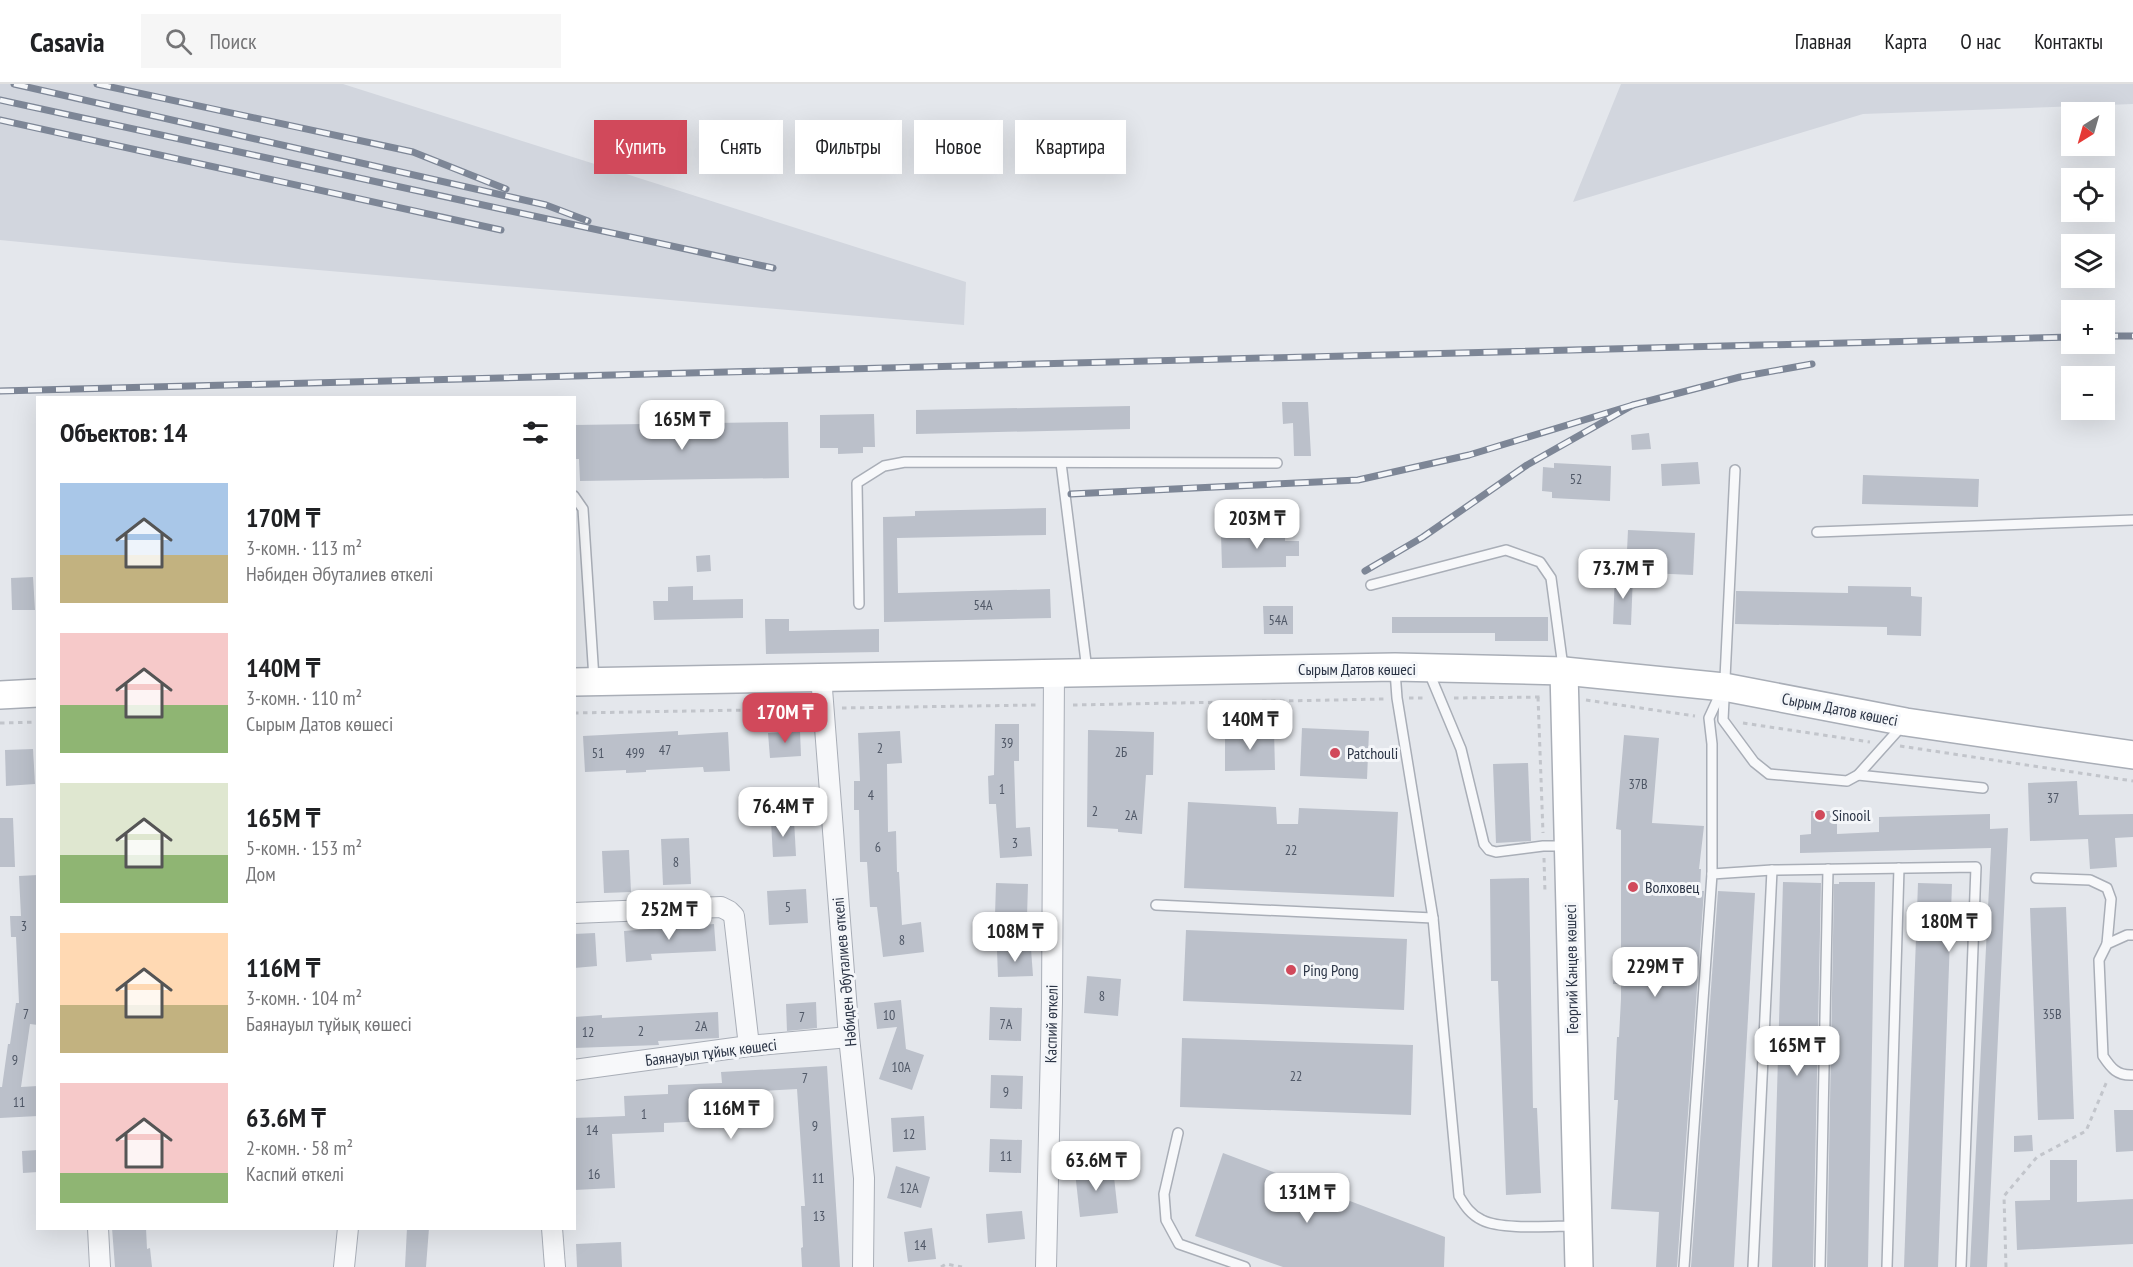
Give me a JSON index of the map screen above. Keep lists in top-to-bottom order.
{
  "streets": {
    "main road": ["Сырым Датов көшесі", "Георгий Канцев көшесі"],
    "street": ["Нәбиден Әбуталиев өткелі", "Каспий өткелі", "Баянауыл тұйық көшесі"]
  },
  "crossings": [
    ["Сырым Датов көшесі", "Георгий Канцев көшесі"],
    ["Сырым Датов көшесі", "Нәбиден Әбуталиев өткелі"],
    ["Сырым Датов көшесі", "Каспий өткелі"],
    ["Нәбиден Әбуталиев өткелі", "Баянауыл тұйық көшесі"]
  ],
  "places": [
    "Patchouli",
    "Sinooil",
    "Волховец",
    "Ping Pong"
  ],
  "house_numbers": [
    "52",
    "54А",
    "54А",
    "39",
    "2",
    "47",
    "2Б",
    "51",
    "499",
    "37В",
    "1",
    "4",
    "37",
    "2",
    "2А",
    "3",
    "6",
    "22",
    "8",
    "5",
    "3",
    "8",
    "8",
    "7",
    "35В",
    "10",
    "7",
    "7А",
    "2А",
    "2",
    "12",
    "9",
    "10А",
    "22",
    "7",
    "9",
    "11",
    "1",
    "9",
    "14",
    "12",
    "11",
    "16",
    "11",
    "12А",
    "13",
    "14"
  ],
  "north": "bottom left",
  "page": {
    "header": "Casavia",
    "search": "Поиск",
    "nav": [
      "Главная",
      "Карта",
      "О нас",
      "Контакты"
    ],
    "map_buttons": ["+", "−"],
    "chip": [
      "Купить",
      "Снять",
      "Фильтры",
      "Новое",
      "Квартира"
    ],
    "heading": "Объектов: 14",
    "price": [
      "165M ₸",
      "203M ₸",
      "73.7M ₸",
      "170M ₸",
      "140M ₸",
      "76.4M ₸",
      "252M ₸",
      "180M ₸",
      "108M ₸",
      "229M ₸",
      "165M ₸",
      "116M ₸",
      "63.6M ₸",
      "131M ₸"
    ],
    "list": [
      {
        "name": "170M ₸",
        "note": "3-комн. · 113 m² · Нәбиден Әбуталиев өткелі"
      },
      {
        "name": "140M ₸",
        "note": "3-комн. · 110 m² · Сырым Датов көшесі"
      },
      {
        "name": "165M ₸",
        "note": "5-комн. · 153 m² · Дом"
      },
      {
        "name": "116M ₸",
        "note": "3-комн. · 104 m² · Баянауыл тұйық көшесі"
      },
      {
        "name": "63.6M ₸",
        "note": "2-комн. · 58 m² · Каспий өткелі"
      }
    ]
  }
}
